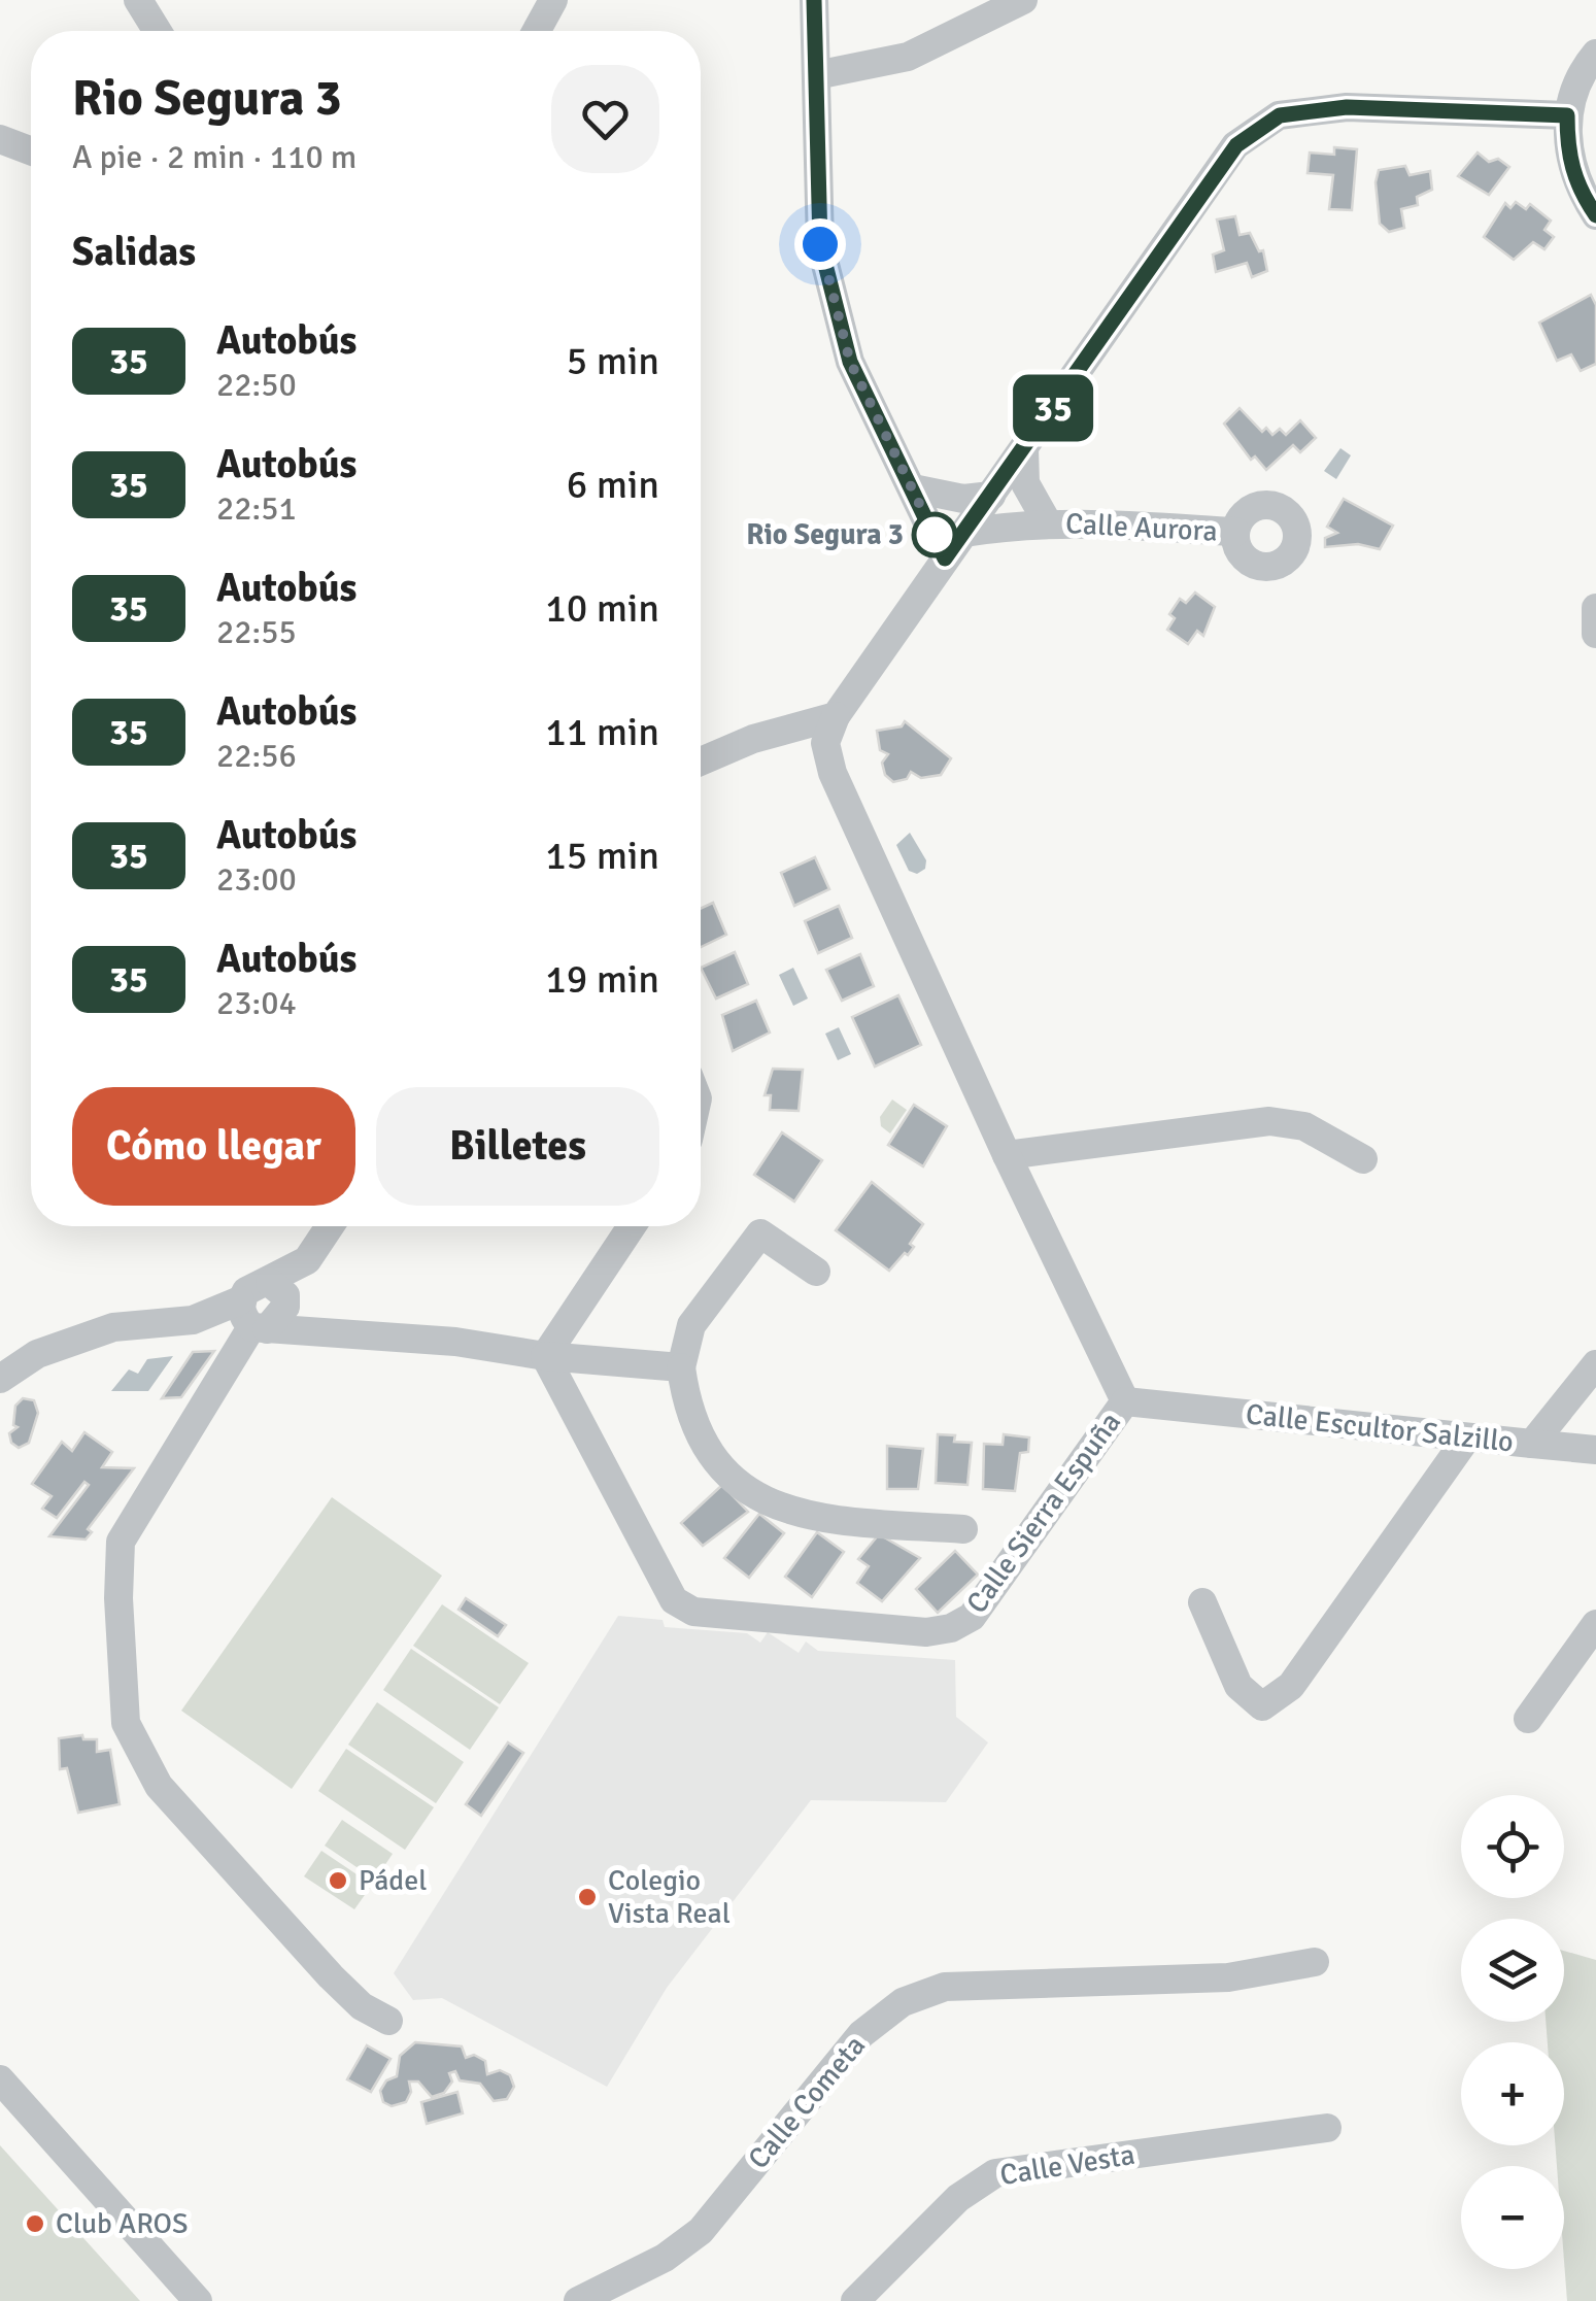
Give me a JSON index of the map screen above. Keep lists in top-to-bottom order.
{
  "streets": {
    "street": [
      "Calle Aurora",
      "Calle Escultor Salzillo",
      "Calle Sierra Espuña",
      "Calle Cometa",
      "Calle Vesta"
    ]
  },
  "crossings": [
    ["Calle Escultor Salzillo", "Calle Sierra Espuña"]
  ],
  "places": [
    "Rio Segura 3",
    "Pádel",
    "Colegio Vista Real",
    "Club AROS"
  ],
  "lines": ["bus line 35"],
  "page": {
    "on_map": "35",
    "heading": [
      ["Rio Segura 3", "A pie · 2 min · 110 m"],
      "Salidas"
    ],
    "list": [
      {
        "mark": "35",
        "name": "Autobús",
        "note": "22:50",
        "value": "5 min"
      },
      {
        "mark": "35",
        "name": "Autobús",
        "note": "22:51",
        "value": "6 min"
      },
      {
        "mark": "35",
        "name": "Autobús",
        "note": "22:55",
        "value": "10 min"
      },
      {
        "mark": "35",
        "name": "Autobús",
        "note": "22:56",
        "value": "11 min"
      },
      {
        "mark": "35",
        "name": "Autobús",
        "note": "23:00",
        "value": "15 min"
      },
      {
        "mark": "35",
        "name": "Autobús",
        "note": "23:04",
        "value": "19 min"
      }
    ],
    "buttons": ["Cómo llegar", "Billetes"],
    "map_buttons": ["+", "−"]
  }
}
